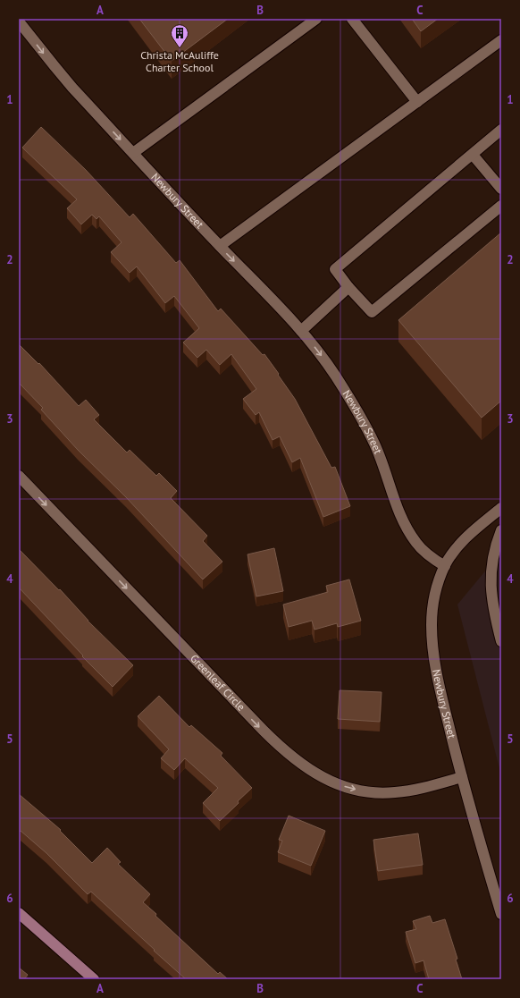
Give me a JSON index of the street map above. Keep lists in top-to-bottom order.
{
  "streets": {
    "street": ["Newbury Street", "Greenleaf Circle"]
  },
  "crossings": [
    ["Newbury Street", "Greenleaf Circle"]
  ],
  "one_way": ["Newbury Street", "Greenleaf Circle"],
  "places": {
    "building": ["Christa McAuliffe Charter School"]
  },
  "grid": {
    "columns": ["A", "B", "C"],
    "rows": [
      "1",
      "2",
      "3",
      "4",
      "5",
      "6"
    ]
  }
}
